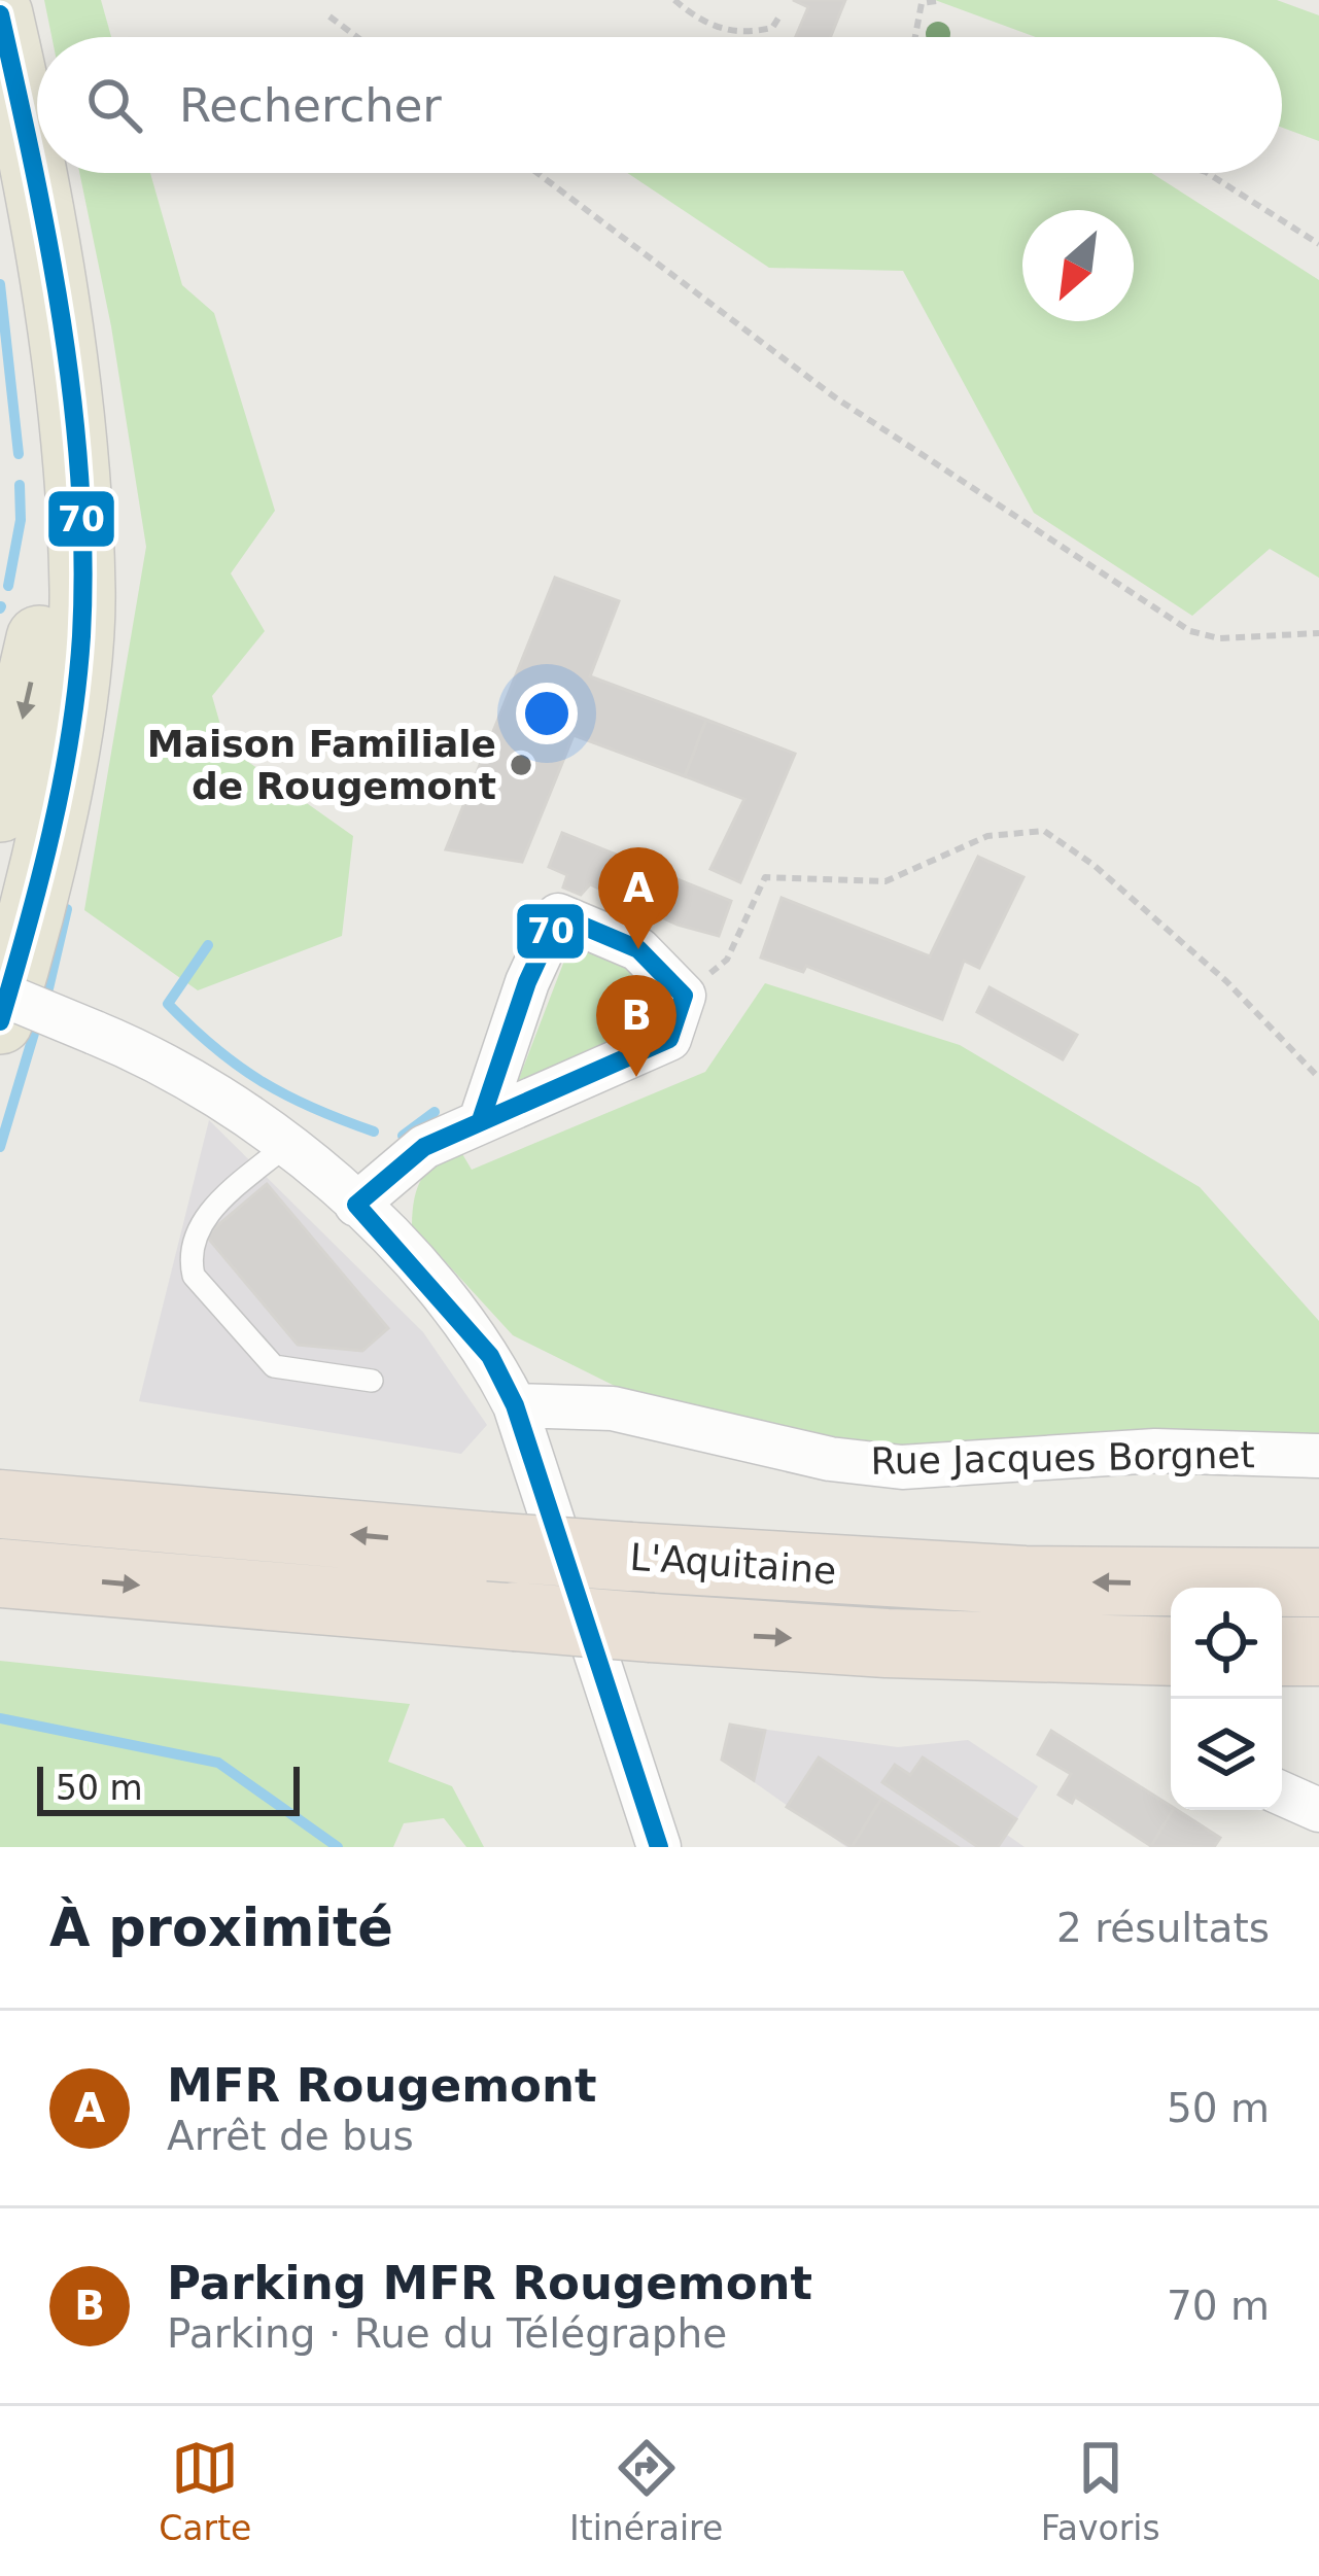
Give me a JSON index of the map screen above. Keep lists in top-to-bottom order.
{
  "streets": {
    "highway": ["L'Aquitaine"],
    "street": ["Rue Jacques Borgnet"]
  },
  "places": ["Maison Familiale de Rougemont"],
  "lines": ["transit line 70"],
  "scale_bar": "50 m",
  "north": "bottom left",
  "page": {
    "search": "Rechercher",
    "pins": ["A", "B"],
    "scale": "50 m",
    "heading": ["À proximité", "2 résultats"],
    "list": [
      {
        "mark": "A",
        "name": "MFR Rougemont",
        "note": "Arrêt de bus",
        "value": "50 m"
      },
      {
        "mark": "B",
        "name": "Parking MFR Rougemont",
        "note": "Parking · Rue du Télégraphe",
        "value": "70 m"
      }
    ],
    "nav": ["Carte", "Itinéraire", "Favoris"]
  }
}
